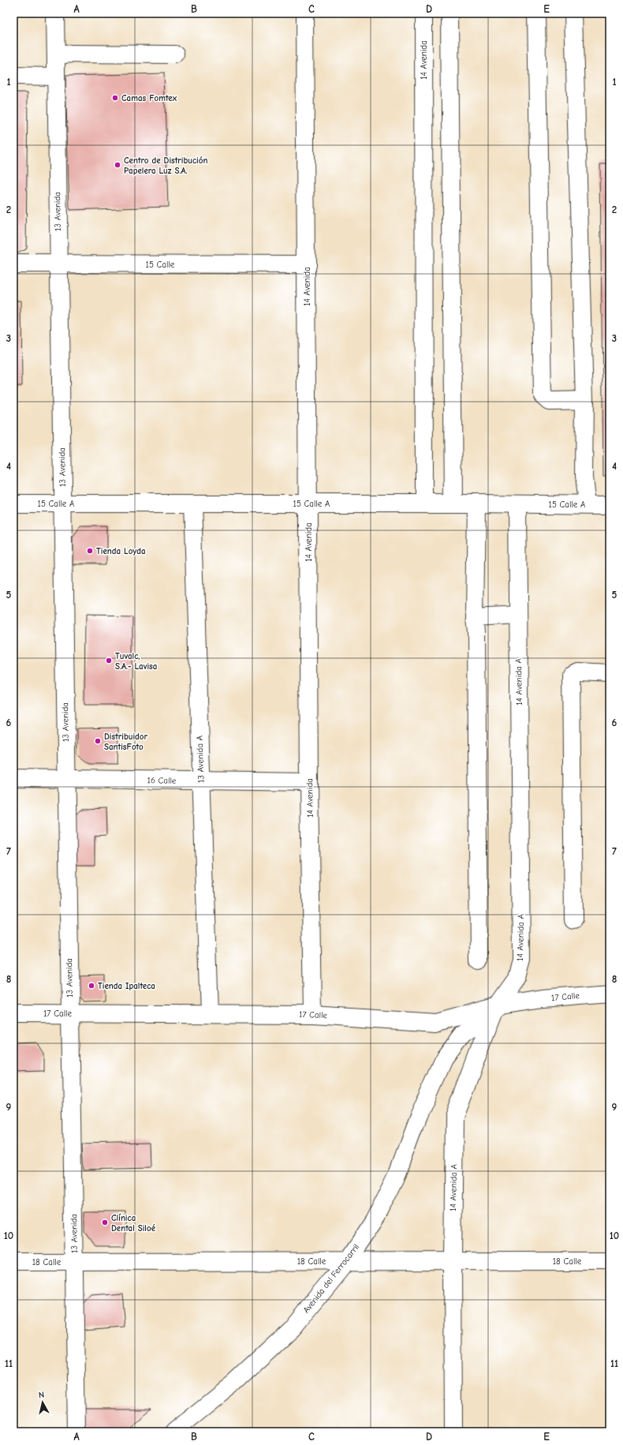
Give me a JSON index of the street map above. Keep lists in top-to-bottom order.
{
  "streets": {
    "street": [
      "14 Avenida",
      "13 Avenida",
      "15 Calle",
      "15 Calle A",
      "14 Avenida A",
      "13 Avenida A",
      "16 Calle",
      "17 Calle",
      "18 Calle",
      "Avenida del Ferrocarril"
    ]
  },
  "crossings": [
    ["14 Avenida", "15 Calle"],
    ["14 Avenida", "15 Calle A"],
    ["14 Avenida", "16 Calle"],
    ["14 Avenida", "17 Calle"],
    ["13 Avenida", "15 Calle"],
    ["13 Avenida", "15 Calle A"],
    ["13 Avenida", "16 Calle"],
    ["13 Avenida", "17 Calle"],
    ["13 Avenida", "18 Calle"],
    ["15 Calle A", "14 Avenida A"],
    ["15 Calle A", "13 Avenida A"],
    ["14 Avenida A", "17 Calle"],
    ["14 Avenida A", "18 Calle"],
    ["14 Avenida A", "Avenida del Ferrocarril"],
    ["13 Avenida A", "16 Calle"],
    ["13 Avenida A", "17 Calle"],
    ["17 Calle", "Avenida del Ferrocarril"],
    ["18 Calle", "Avenida del Ferrocarril"]
  ],
  "places": [
    "Camas Fomtex",
    "Centro de Distribución Papelera Luz S.A.",
    "Tienda Loyda",
    "Tuvalc, S.A.- Lavisa",
    "Distribuidor SantisFoto",
    "Tienda Ipalteca",
    "Clínica Dental Siloé"
  ],
  "north": "top",
  "grid": {
    "columns": [
      "A",
      "B",
      "C",
      "D",
      "E"
    ],
    "rows": [
      "1",
      "2",
      "3",
      "4",
      "5",
      "6",
      "7",
      "8",
      "9",
      "10",
      "11"
    ]
  }
}
